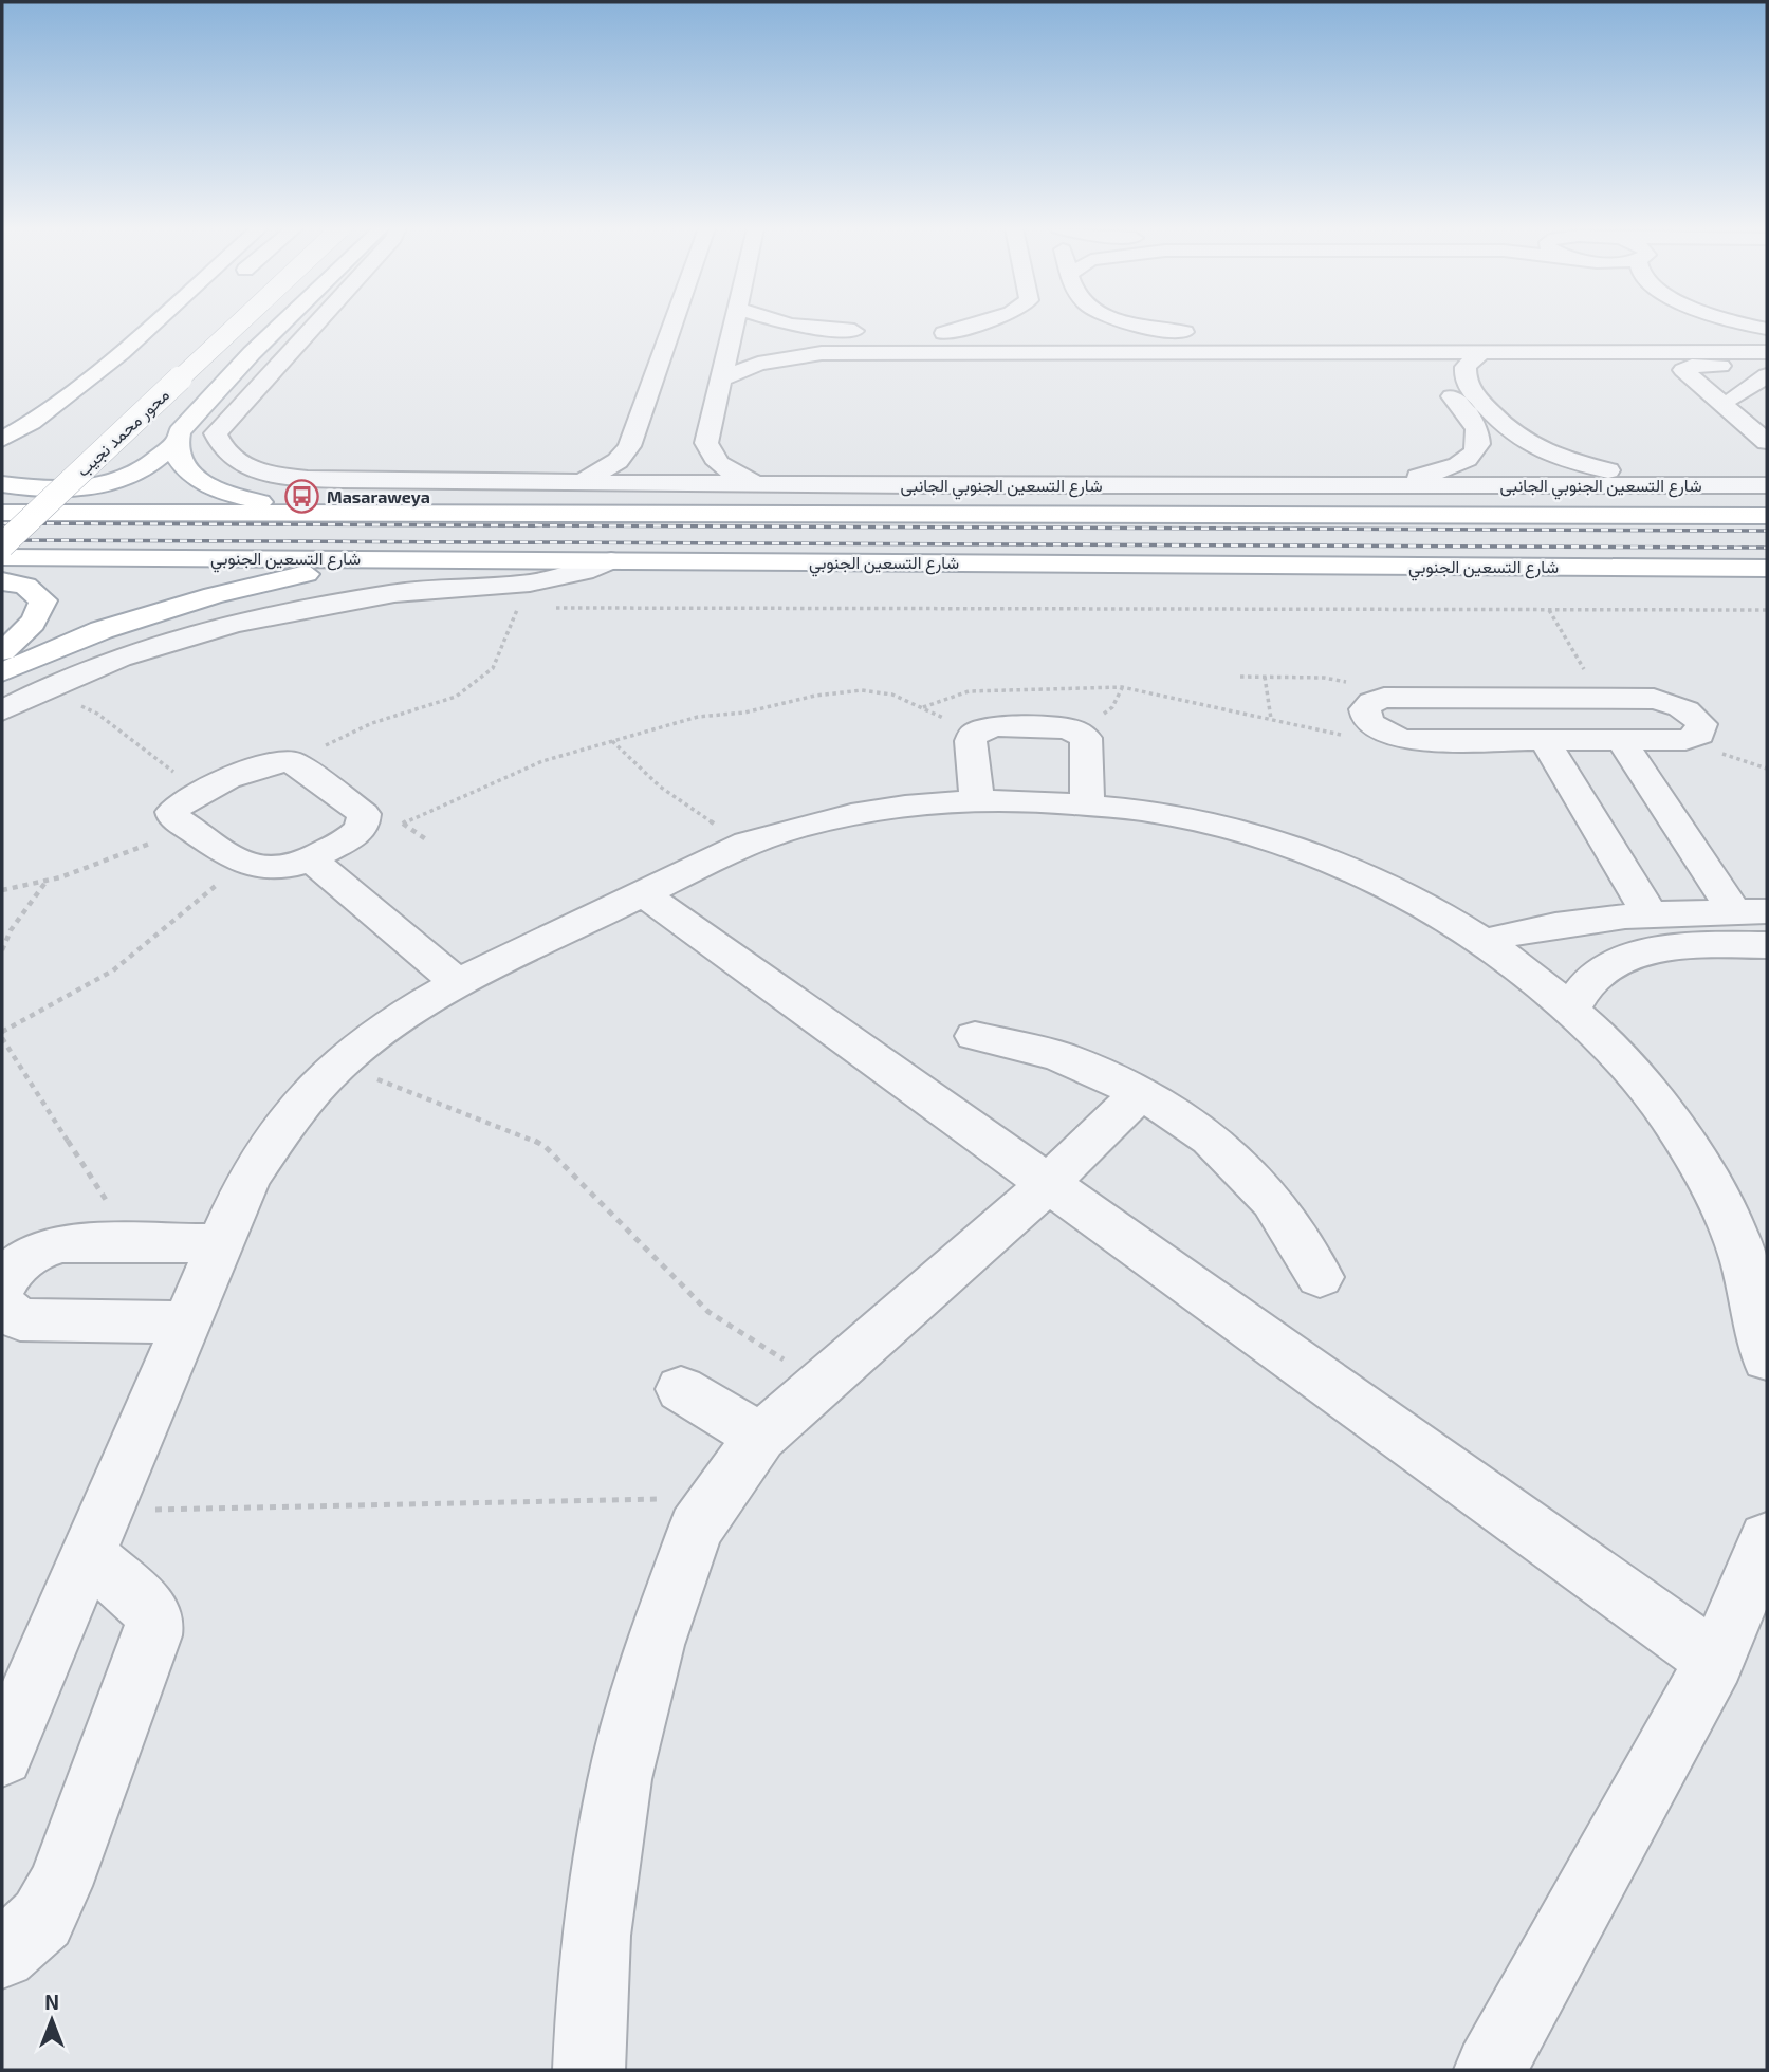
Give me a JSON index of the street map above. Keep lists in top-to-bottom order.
{
  "streets": {
    "main road": ["محور محمد نجيب", "شارع التسعين الجنوبي"],
    "street": ["شارع التسعين الجنوبي الجانبى"]
  },
  "places": {
    "bus stop": ["Masaraweya"]
  },
  "north": "top"
}
